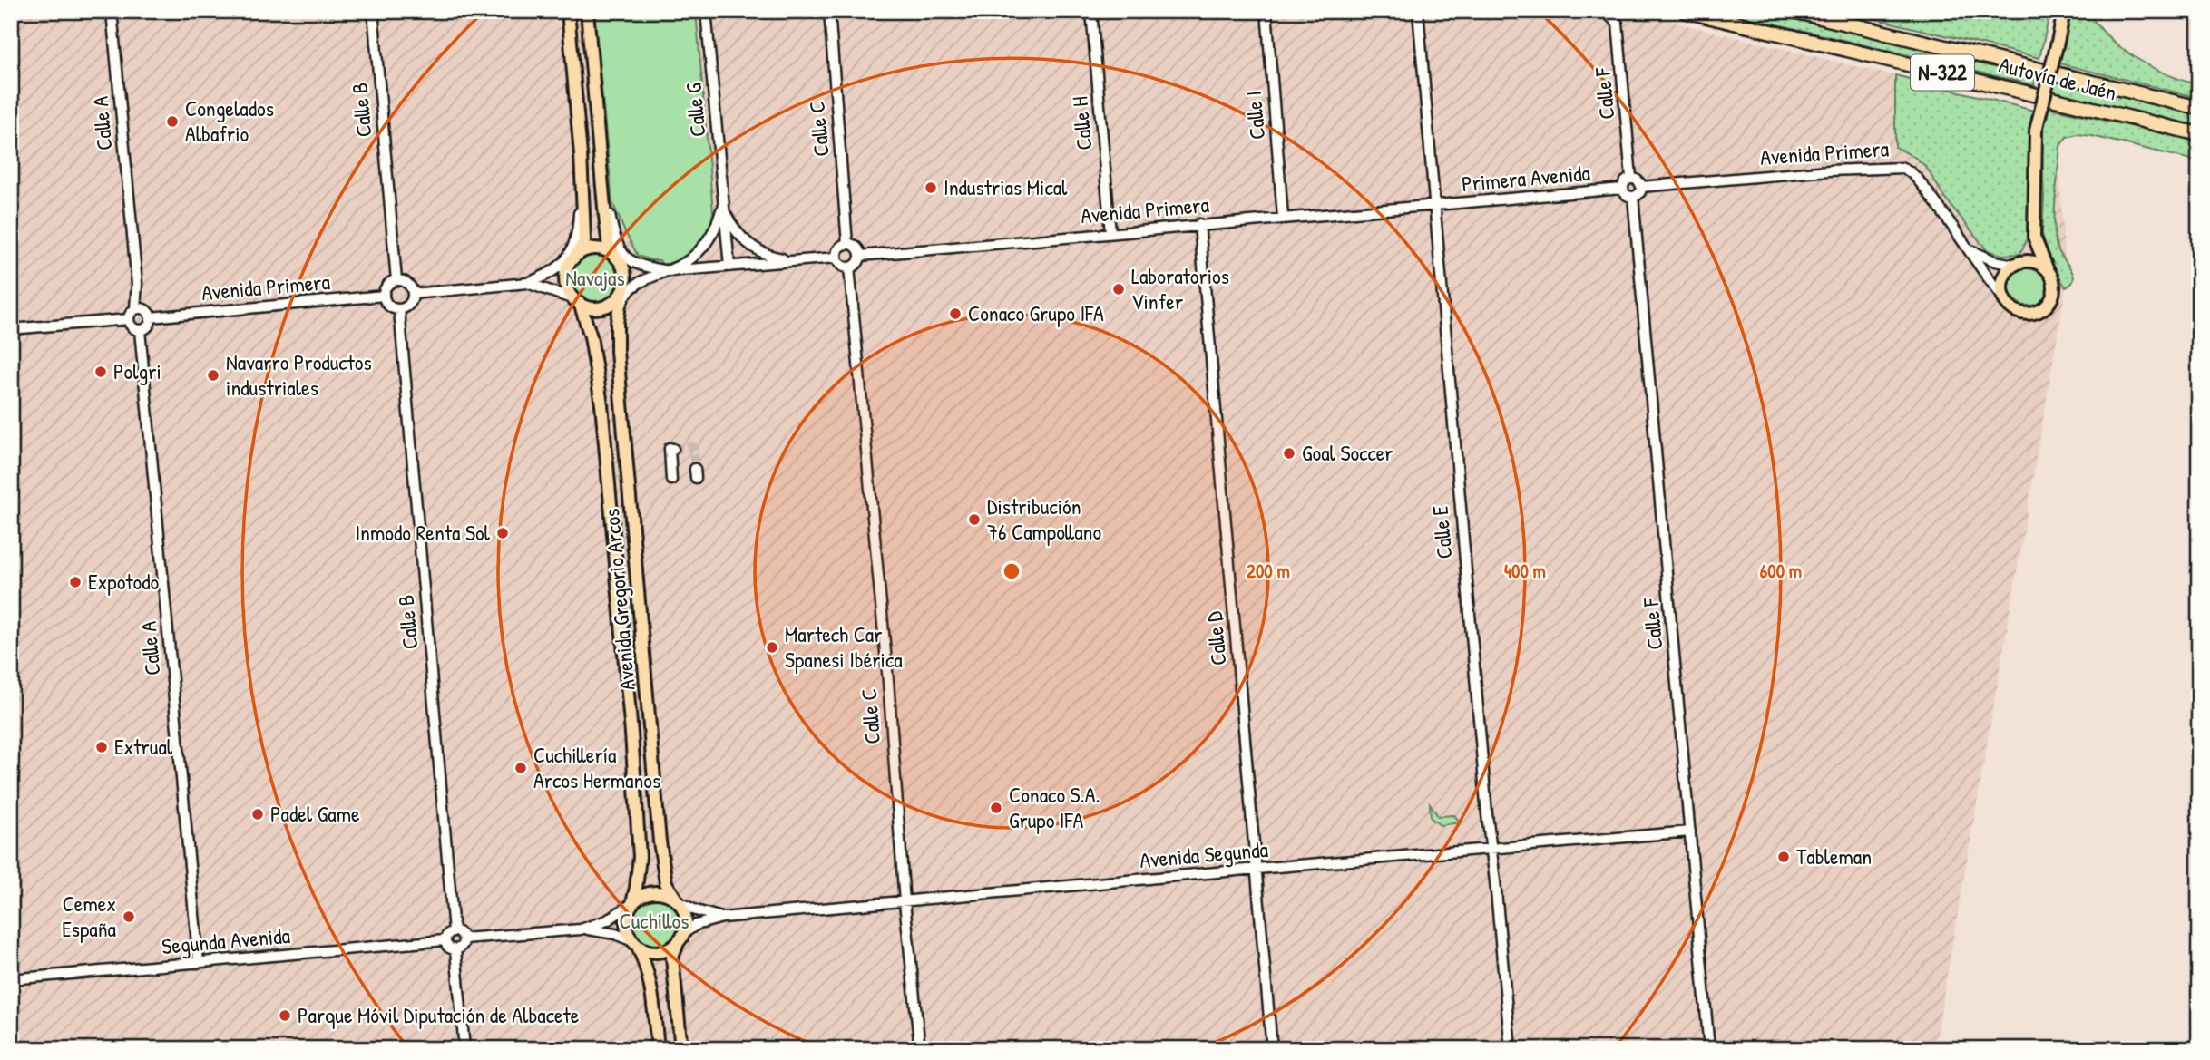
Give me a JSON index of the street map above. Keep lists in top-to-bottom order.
{
  "streets": {
    "highway": ["N-322", "Autovía de Jaén"],
    "main road": ["Avenida Gregorio Arcos"],
    "street": [
      "Calle F",
      "Calle B",
      "Calle G",
      "Calle I",
      "Calle A",
      "Calle H",
      "Calle C",
      "Avenida Primera",
      "Primera Avenida",
      "Calle E",
      "Calle D",
      "Avenida Segunda",
      "Segunda Avenida"
    ]
  },
  "crossings": [
    ["Calle F", "Avenida Primera"],
    ["Calle F", "Primera Avenida"],
    ["Calle F", "Avenida Segunda"],
    ["Calle B", "Avenida Primera"],
    ["Calle B", "Segunda Avenida"],
    ["Calle I", "Avenida Primera"],
    ["Calle A", "Avenida Primera"],
    ["Calle A", "Segunda Avenida"],
    ["Calle H", "Avenida Primera"],
    ["Calle C", "Avenida Primera"],
    ["Calle C", "Avenida Segunda"],
    ["Avenida Primera", "Primera Avenida"],
    ["Avenida Primera", "Calle E"],
    ["Avenida Primera", "Calle D"],
    ["Primera Avenida", "Calle E"],
    ["Calle E", "Avenida Segunda"],
    ["Avenida Gregorio Arcos", "Avenida Segunda"],
    ["Calle D", "Avenida Segunda"]
  ],
  "parks": ["Navajas", "Cuchillos"],
  "places": [
    "Congelados Albafrio",
    "Industrias Mical",
    "Laboratorios Vinfer",
    "Conaco Grupo IFA",
    "Polgri",
    "Navarro Productos industriales",
    "Goal Soccer",
    "Distribución 76 Campollano",
    "Inmodo Renta Sol",
    "Expotodo",
    "Martech Car Spanesi Ibérica",
    "Extrual",
    "Cuchillería Arcos Hermanos",
    "Conaco S.A. Grupo IFA",
    "Padel Game",
    "Tableman",
    "Cemex España",
    "Parque Móvil Diputación de Albacete"
  ],
  "rings": ["200 m", "400 m", "600 m"]
}
